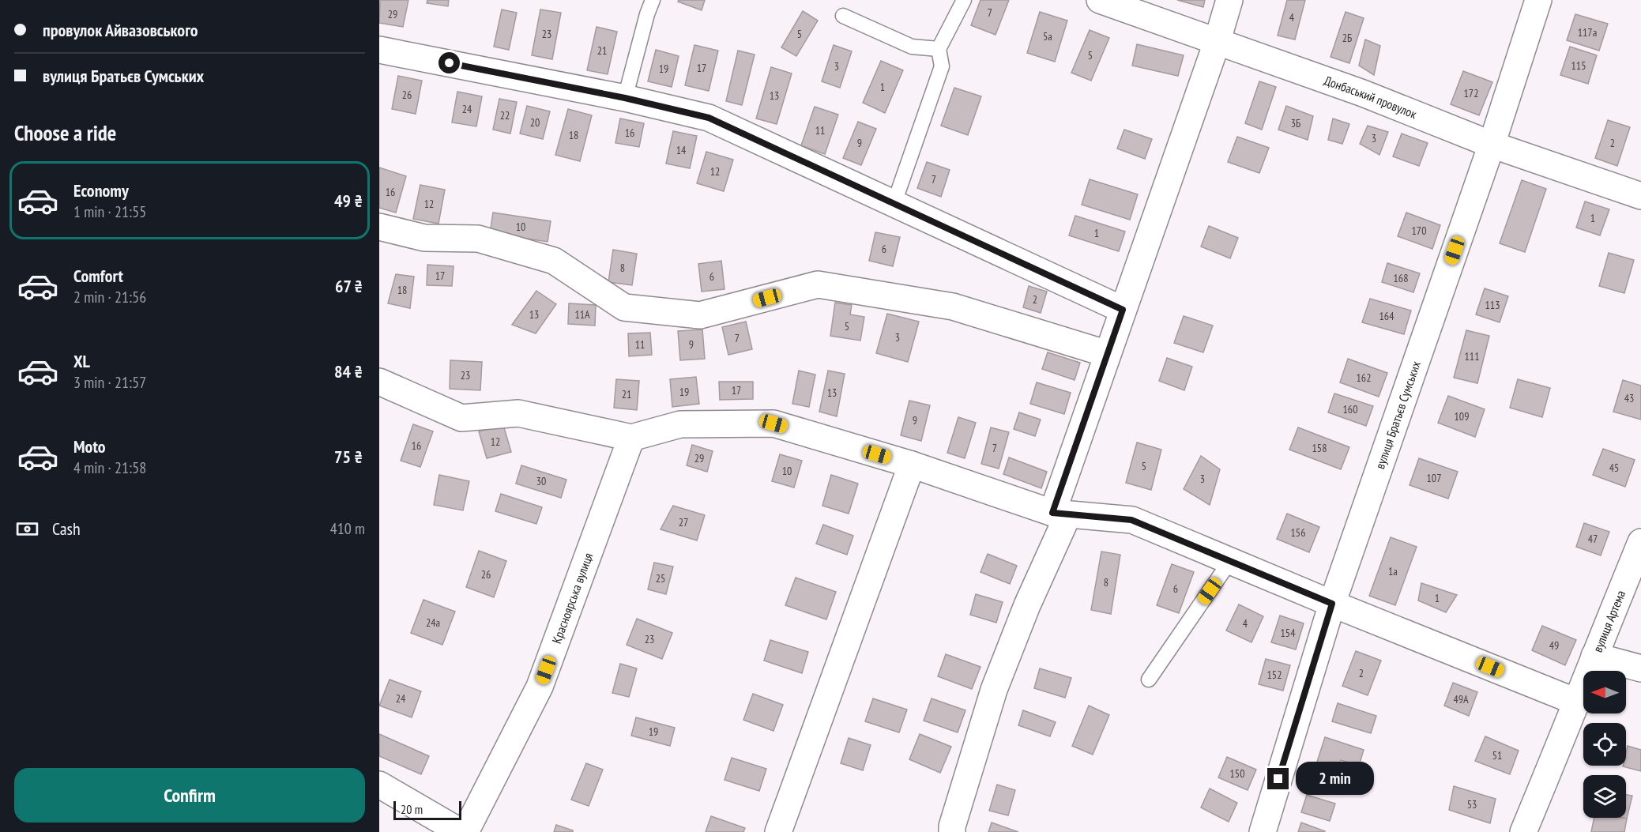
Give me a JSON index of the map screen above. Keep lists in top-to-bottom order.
{
  "streets": {
    "street": [
      "Донбаський провулок",
      "вулиця Братьєв Сумських",
      "Красноярська вулиця",
      "вулиця Артема"
    ]
  },
  "crossings": [
    ["Донбаський провулок", "вулиця Братьєв Сумських"]
  ],
  "house_numbers": [
    "7",
    "29",
    "4",
    "117а",
    "23",
    "5",
    "5а",
    "2Б",
    "21",
    "5",
    "115",
    "3",
    "17",
    "19",
    "1",
    "172",
    "26",
    "13",
    "24",
    "22",
    "20",
    "3Б",
    "11",
    "16",
    "18",
    "3",
    "9",
    "2",
    "14",
    "12",
    "7",
    "16",
    "12",
    "1",
    "10",
    "170",
    "1",
    "6",
    "8",
    "17",
    "6",
    "168",
    "18",
    "2",
    "113",
    "13",
    "11А",
    "164",
    "5",
    "3",
    "7",
    "11",
    "9",
    "111",
    "23",
    "162",
    "17",
    "19",
    "13",
    "21",
    "43",
    "160",
    "109",
    "9",
    "12",
    "16",
    "7",
    "158",
    "29",
    "5",
    "45",
    "10",
    "107",
    "3",
    "30",
    "27",
    "156",
    "47",
    "1а",
    "26",
    "25",
    "8",
    "6",
    "1",
    "24а",
    "4",
    "154",
    "23",
    "49",
    "2",
    "152",
    "24",
    "49А",
    "19",
    "51",
    "150",
    "53"
  ],
  "scale_bar": "20 m",
  "north": "left",
  "page": {
    "banner": ["провулок Айвазовського", "вулиця Братьєв Сумських"],
    "heading": "Choose a ride",
    "list": [
      {
        "name": "Economy",
        "note": "1 min · 21:55",
        "value": "49 ₴"
      },
      {
        "name": "Comfort",
        "note": "2 min · 21:56",
        "value": "67 ₴"
      },
      {
        "name": "XL",
        "note": "3 min · 21:57",
        "value": "84 ₴"
      },
      {
        "name": "Moto",
        "note": "4 min · 21:58",
        "value": "75 ₴"
      }
    ],
    "pay": ["Cash", "410 m"],
    "buttons": "Confirm",
    "bubble": "2 min",
    "scale": "20 m"
  }
}
